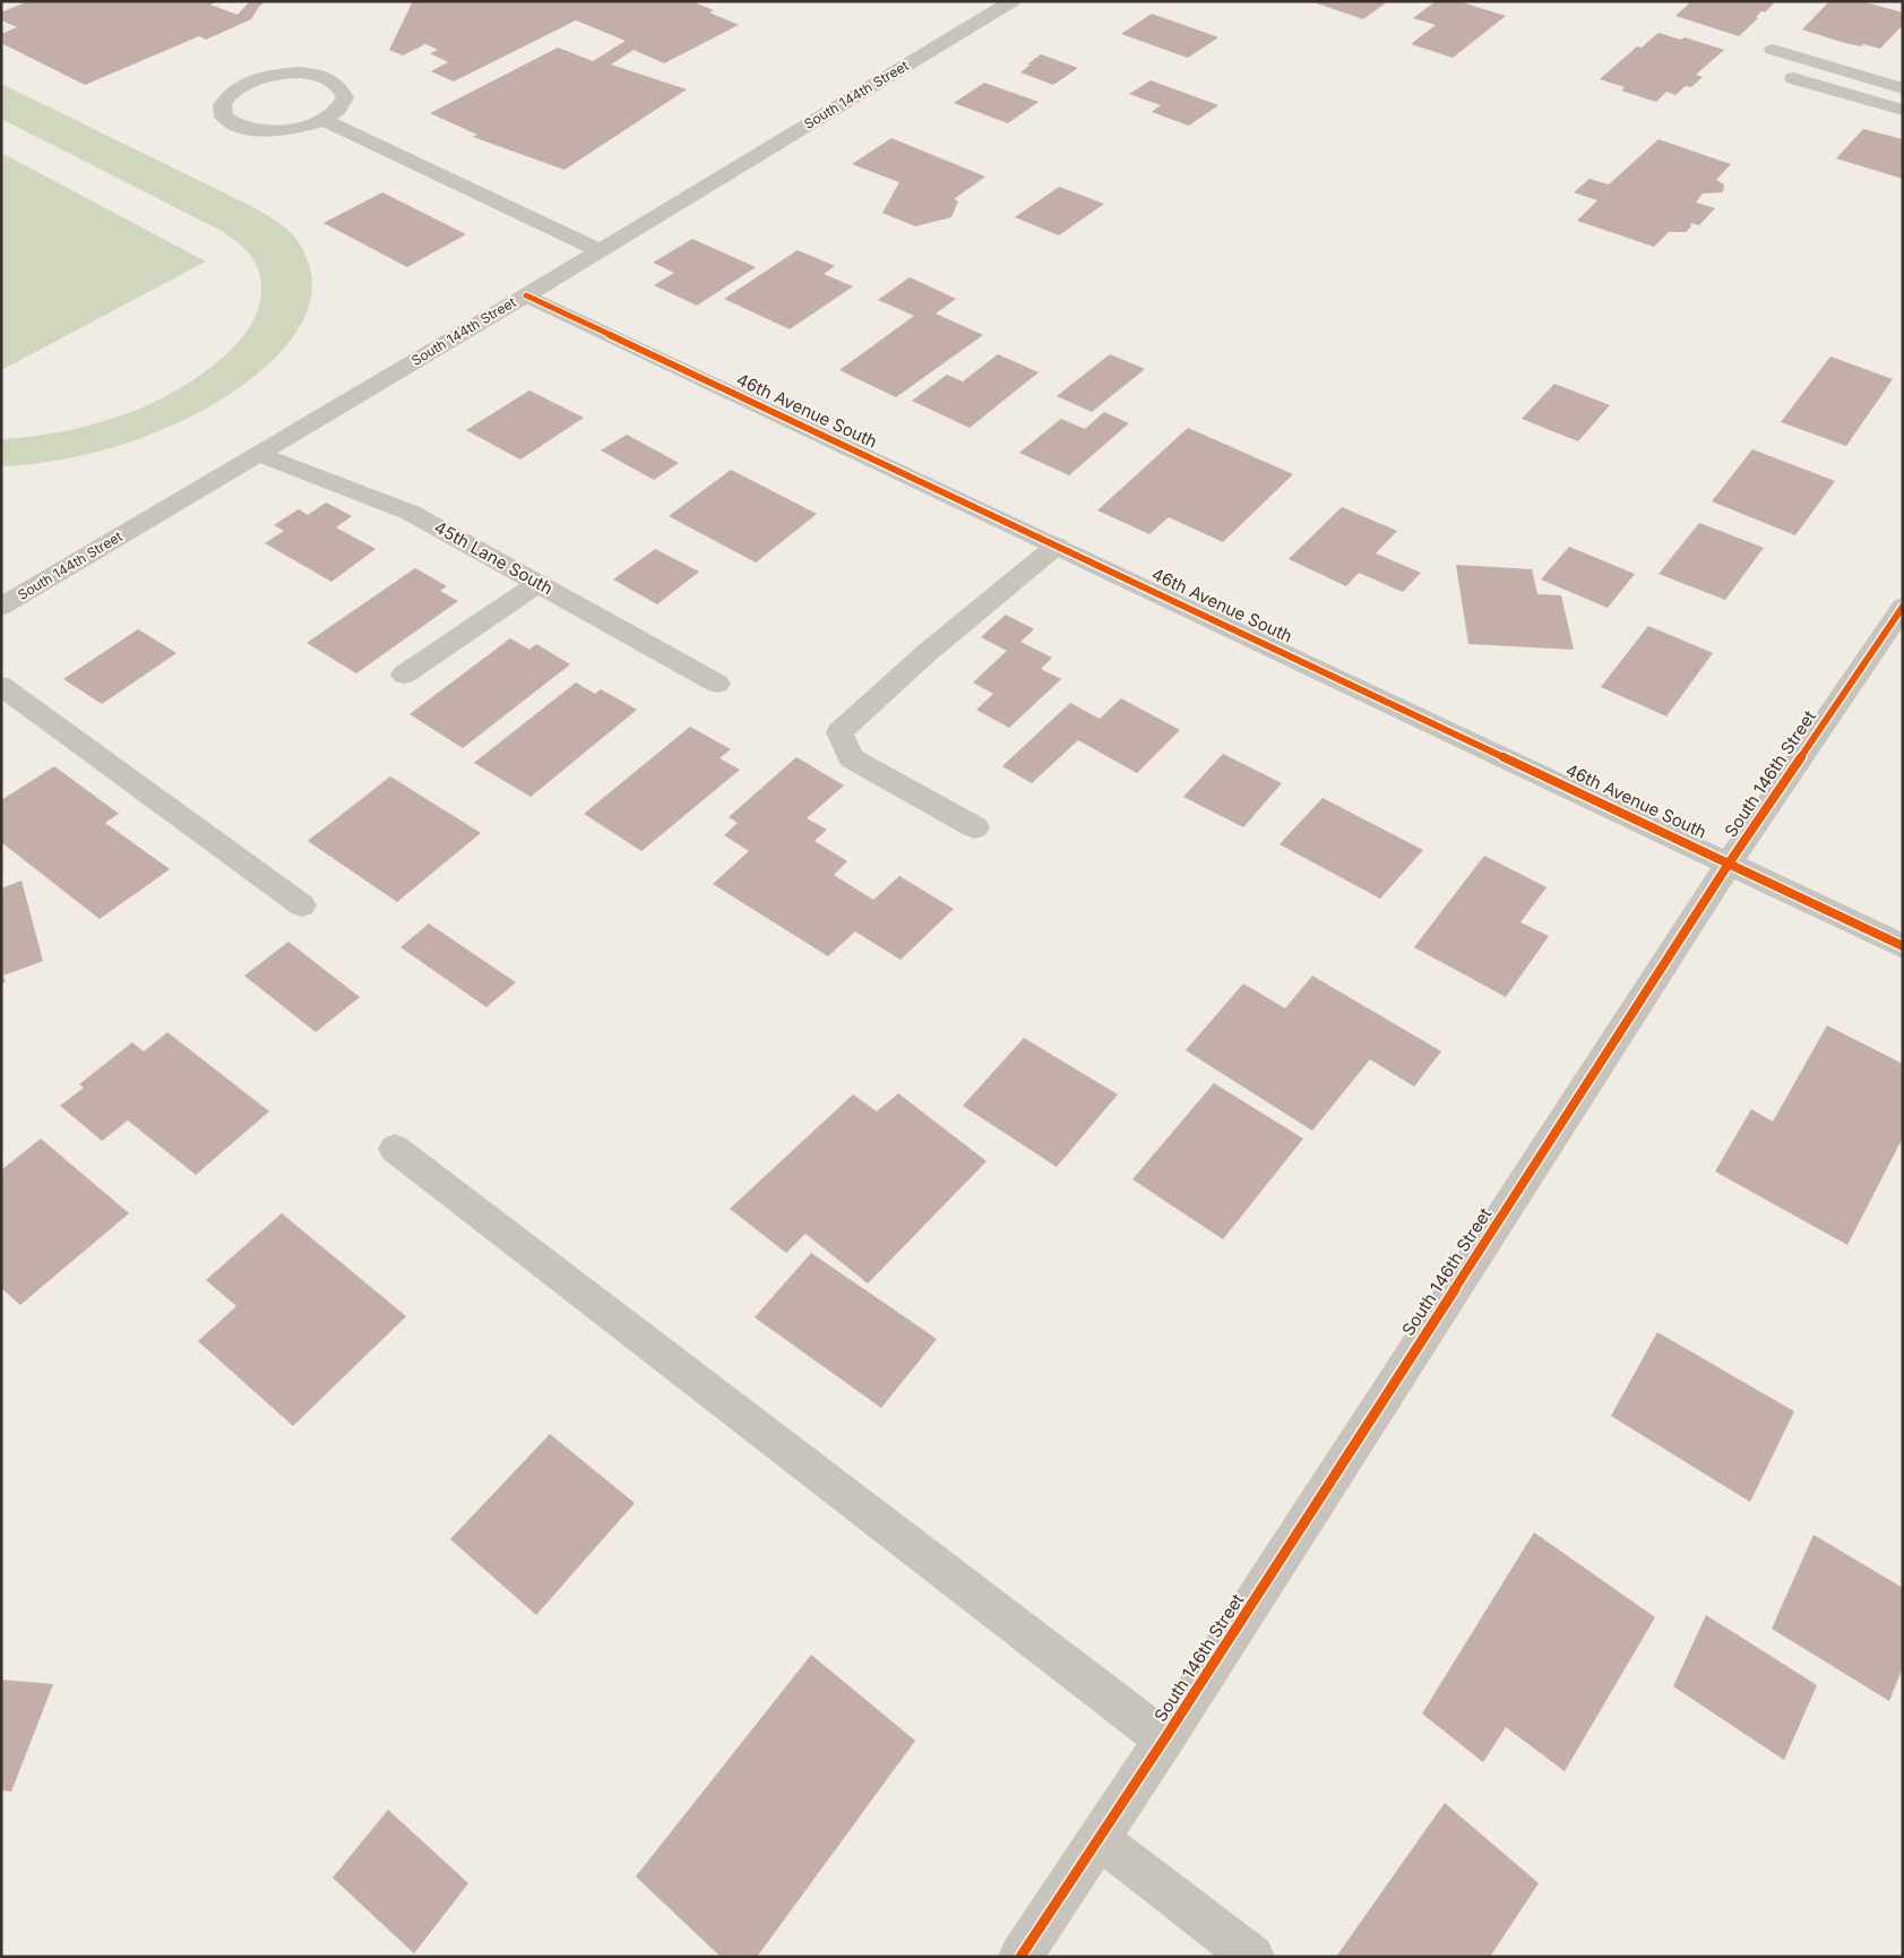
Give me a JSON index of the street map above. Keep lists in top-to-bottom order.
{
  "streets": {
    "street": [
      "South 144th Street",
      "46th Avenue South",
      "45th Lane South",
      "South 146th Street"
    ]
  },
  "crossings": [
    ["South 144th Street", "46th Avenue South"],
    ["South 144th Street", "45th Lane South"],
    ["46th Avenue South", "South 146th Street"]
  ]
}
